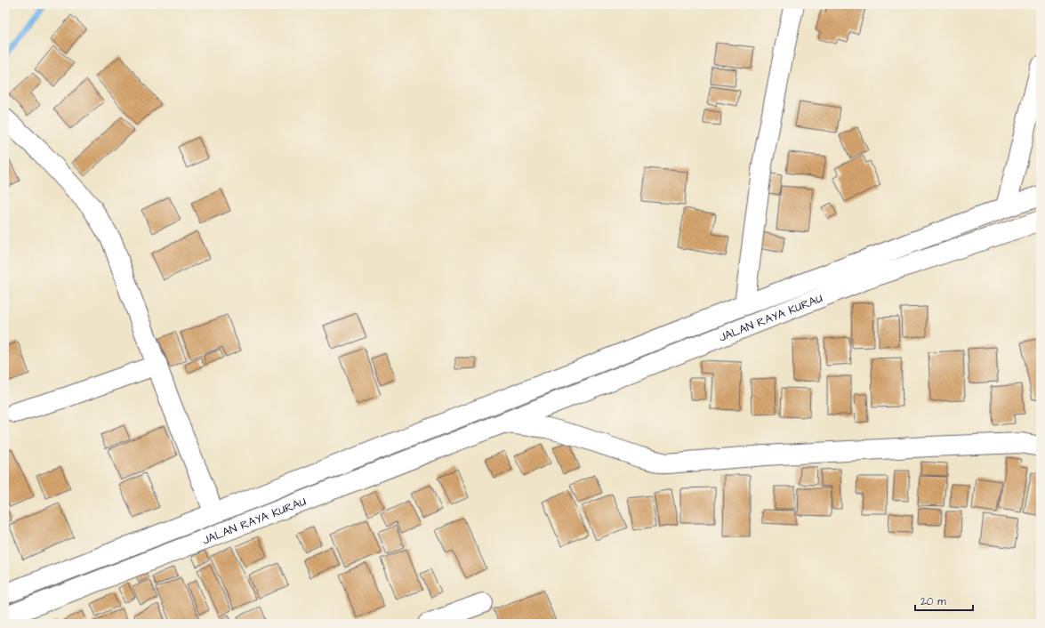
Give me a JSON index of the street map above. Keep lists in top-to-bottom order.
{
  "streets": {
    "street": ["JALAN RAYA KURAU"]
  },
  "scale_bar": "20 m"
}
